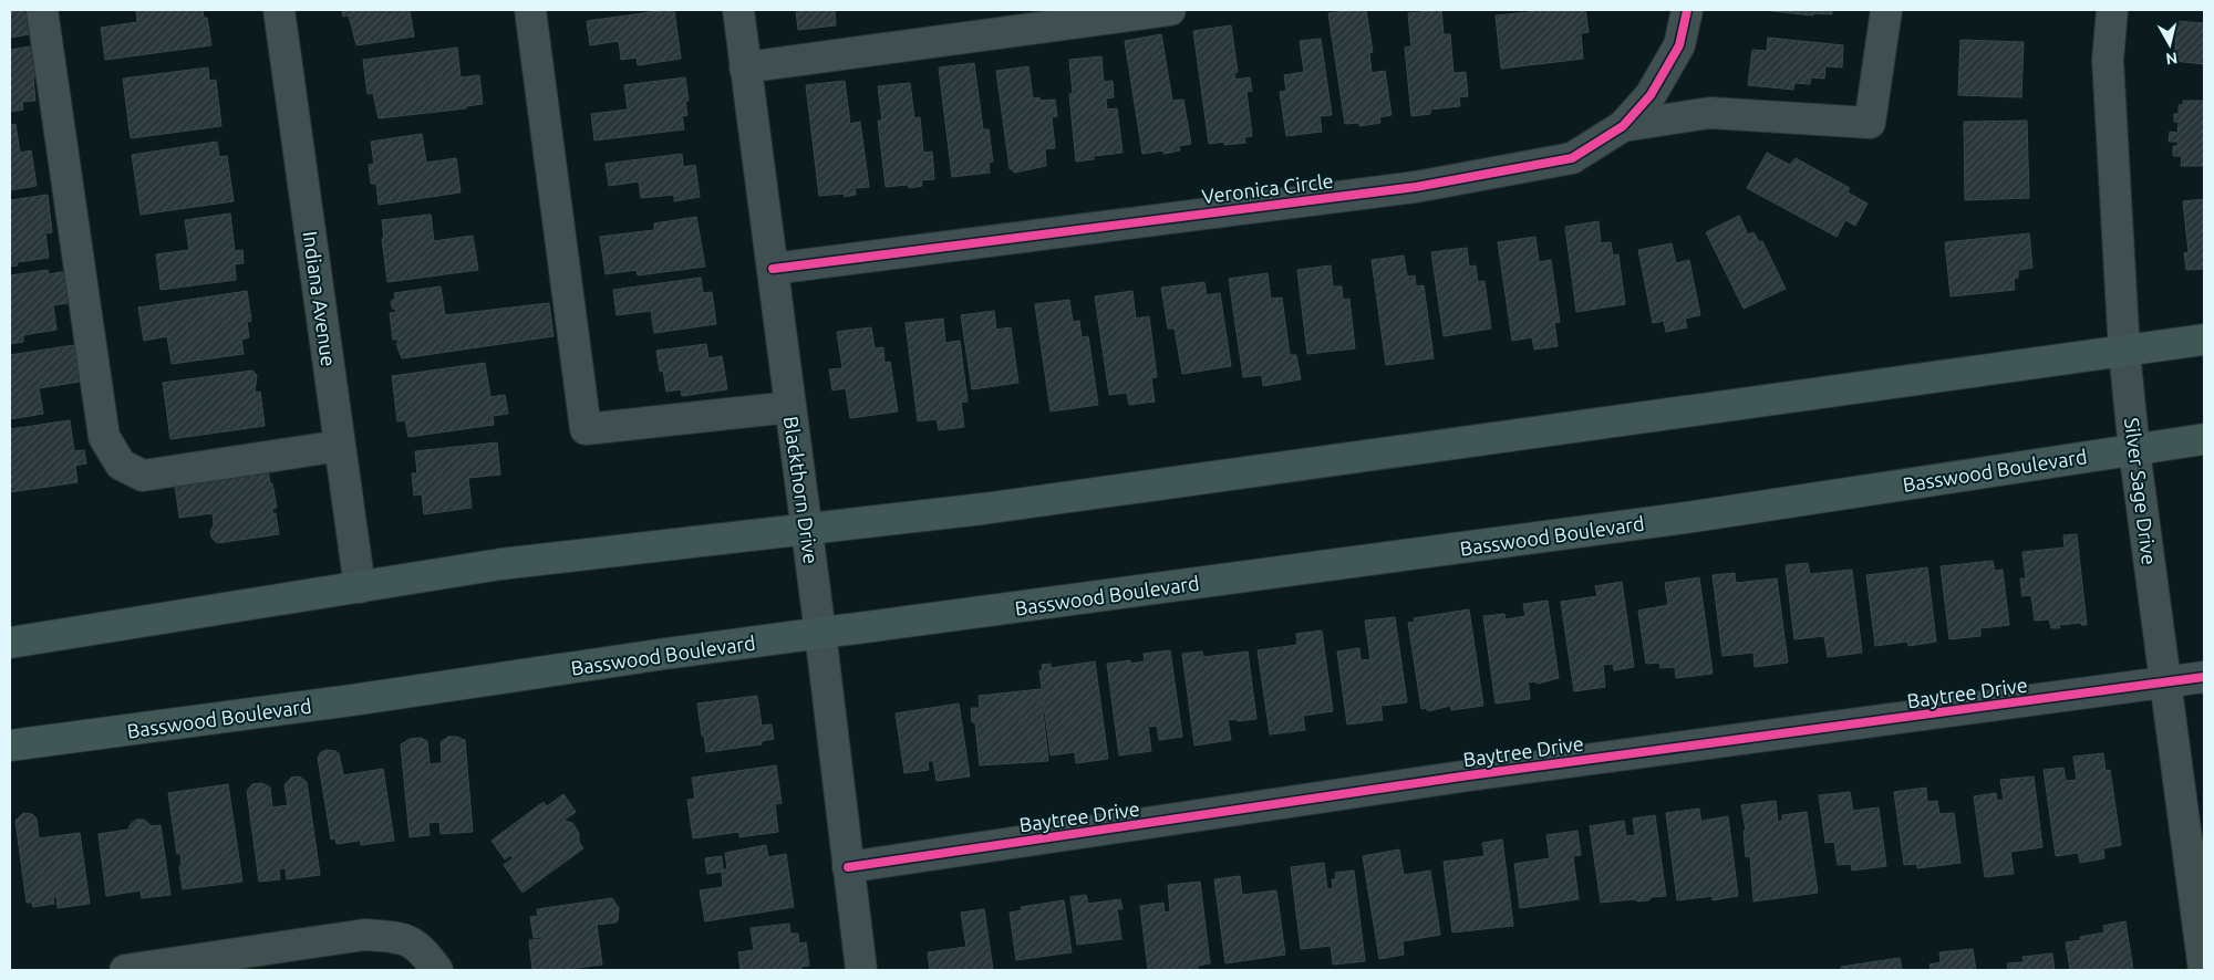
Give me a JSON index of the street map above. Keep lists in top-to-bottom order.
{
  "streets": {
    "main road": ["Basswood Boulevard"],
    "street": [
      "Veronica Circle",
      "Indiana Avenue",
      "Blackthorn Drive",
      "Silver Sage Drive",
      "Baytree Drive"
    ]
  },
  "crossings": [
    ["Veronica Circle", "Blackthorn Drive"],
    ["Basswood Boulevard", "Blackthorn Drive"],
    ["Basswood Boulevard", "Silver Sage Drive"],
    ["Blackthorn Drive", "Baytree Drive"],
    ["Silver Sage Drive", "Baytree Drive"]
  ],
  "north": "bottom"
}
